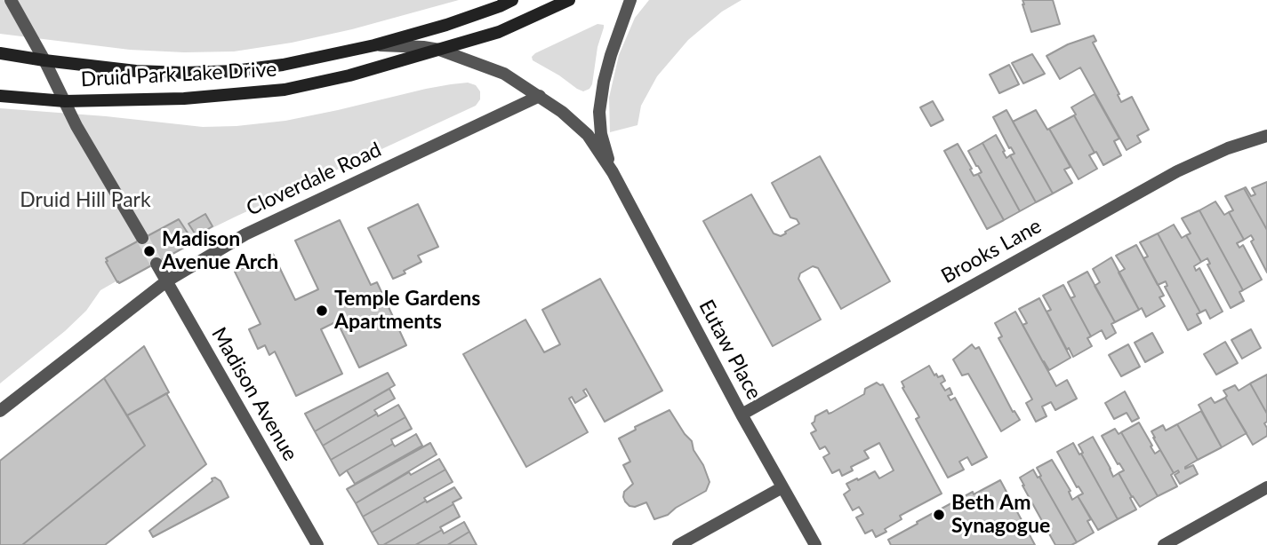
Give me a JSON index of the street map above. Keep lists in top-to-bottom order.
{
  "streets": {
    "main road": ["Druid Park Lake Drive"],
    "street": [
      "Cloverdale Road",
      "Brooks Lane",
      "Eutaw Place",
      "Madison Avenue"
    ]
  },
  "crossings": [
    ["Druid Park Lake Drive", "Eutaw Place"],
    ["Cloverdale Road", "Eutaw Place"],
    ["Cloverdale Road", "Madison Avenue"],
    ["Brooks Lane", "Eutaw Place"]
  ],
  "parks": ["Druid Hill Park"],
  "places": ["Madison Avenue Arch", "Temple Gardens Apartments", "Beth Am Synagogue"]
}
